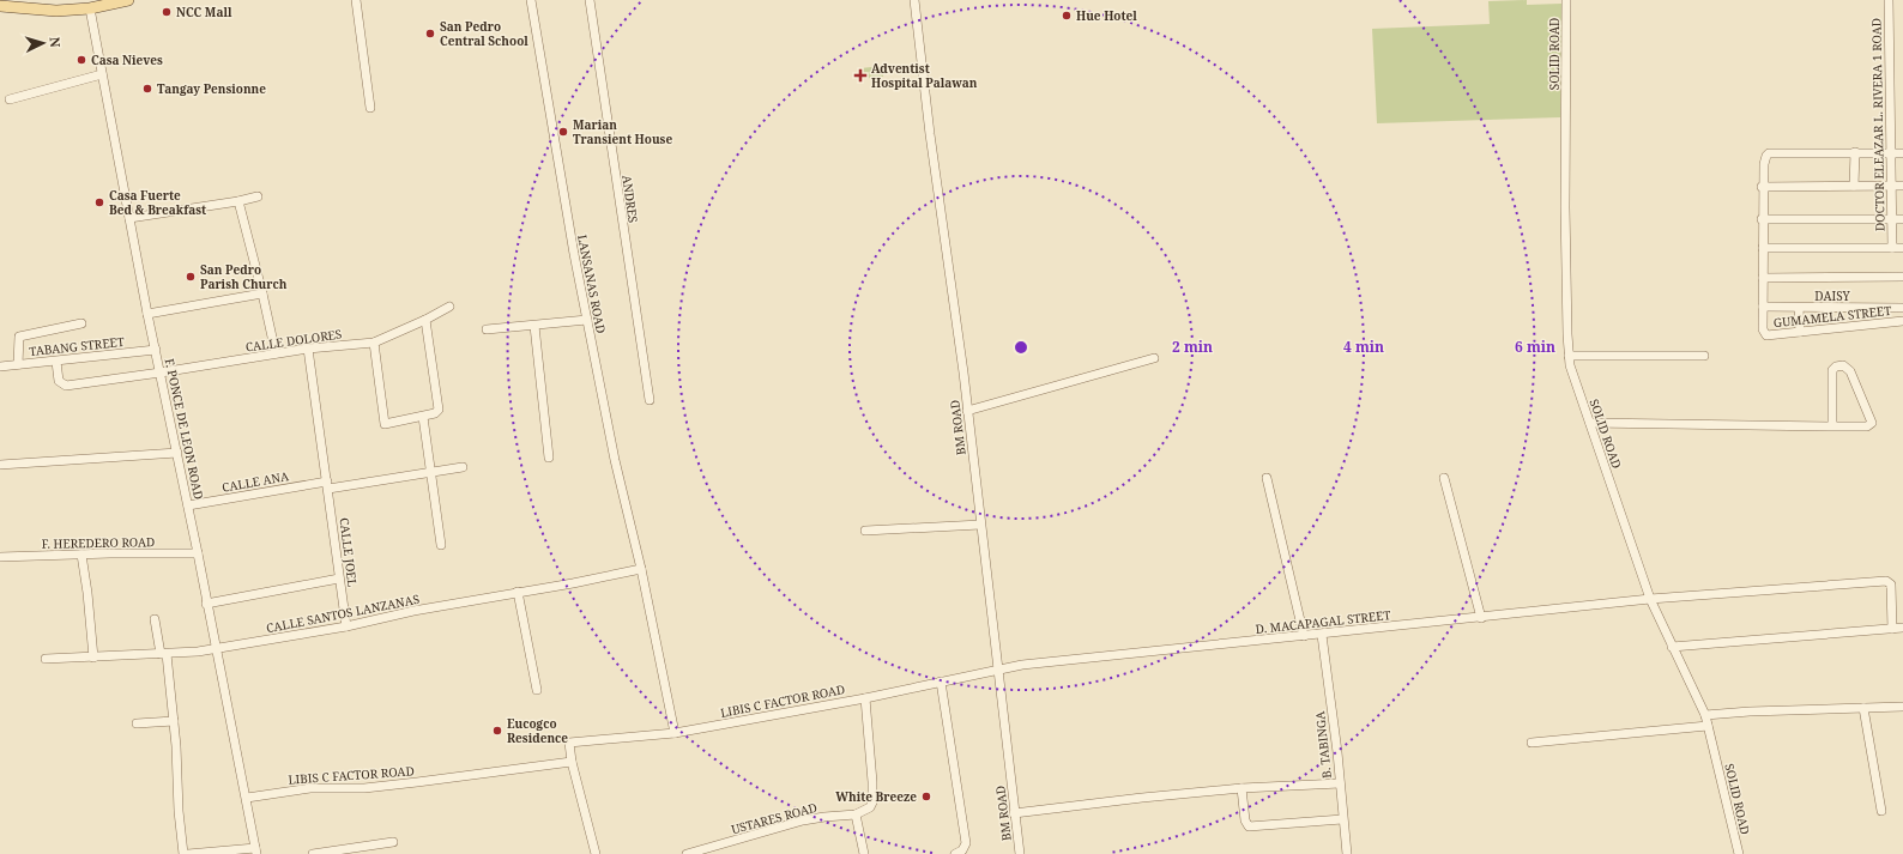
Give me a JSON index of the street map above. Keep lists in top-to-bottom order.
{
  "streets": {
    "street": [
      "SOLID ROAD",
      "DOCTOR ELEAZAR L. RIVERA 1 ROAD",
      "ANDRES",
      "LANSANAS ROAD",
      "DAISY",
      "GUMAMELA STREET",
      "CALLE DOLORES",
      "TABANG STREET",
      "BM ROAD",
      "F. PONCE DE LEON ROAD",
      "CALLE ANA",
      "F. HEREDERO ROAD",
      "CALLE JOEL",
      "CALLE SANTOS LANZANAS",
      "D. MACAPAGAL STREET",
      "LIBIS C FACTOR ROAD",
      "B. TABINGA",
      "USTARES ROAD"
    ]
  },
  "crossings": [
    ["SOLID ROAD", "D. MACAPAGAL STREET"],
    ["LANSANAS ROAD", "CALLE SANTOS LANZANAS"],
    ["LANSANAS ROAD", "LIBIS C FACTOR ROAD"],
    ["DAISY", "GUMAMELA STREET"],
    ["CALLE DOLORES", "TABANG STREET"],
    ["CALLE DOLORES", "F. PONCE DE LEON ROAD"],
    ["CALLE DOLORES", "CALLE JOEL"],
    ["TABANG STREET", "F. PONCE DE LEON ROAD"],
    ["BM ROAD", "D. MACAPAGAL STREET"],
    ["BM ROAD", "LIBIS C FACTOR ROAD"],
    ["F. PONCE DE LEON ROAD", "CALLE ANA"],
    ["F. PONCE DE LEON ROAD", "F. HEREDERO ROAD"],
    ["F. PONCE DE LEON ROAD", "CALLE SANTOS LANZANAS"],
    ["F. PONCE DE LEON ROAD", "LIBIS C FACTOR ROAD"],
    ["CALLE ANA", "CALLE JOEL"],
    ["CALLE JOEL", "CALLE SANTOS LANZANAS"],
    ["D. MACAPAGAL STREET", "LIBIS C FACTOR ROAD"],
    ["D. MACAPAGAL STREET", "B. TABINGA"]
  ],
  "places": {
    "other": [
      "NCC Mall",
      "Hue Hotel",
      "San Pedro Central School",
      "Casa Nieves",
      "Tangay Pensionne",
      "Marian Transient House",
      "Casa Fuerte Bed & Breakfast",
      "San Pedro Parish Church",
      "Eucogco Residence",
      "White Breeze"
    ],
    "health": ["Adventist Hospital Palawan"]
  },
  "north": "right",
  "rings": ["2 min", "4 min", "6 min"]
}
